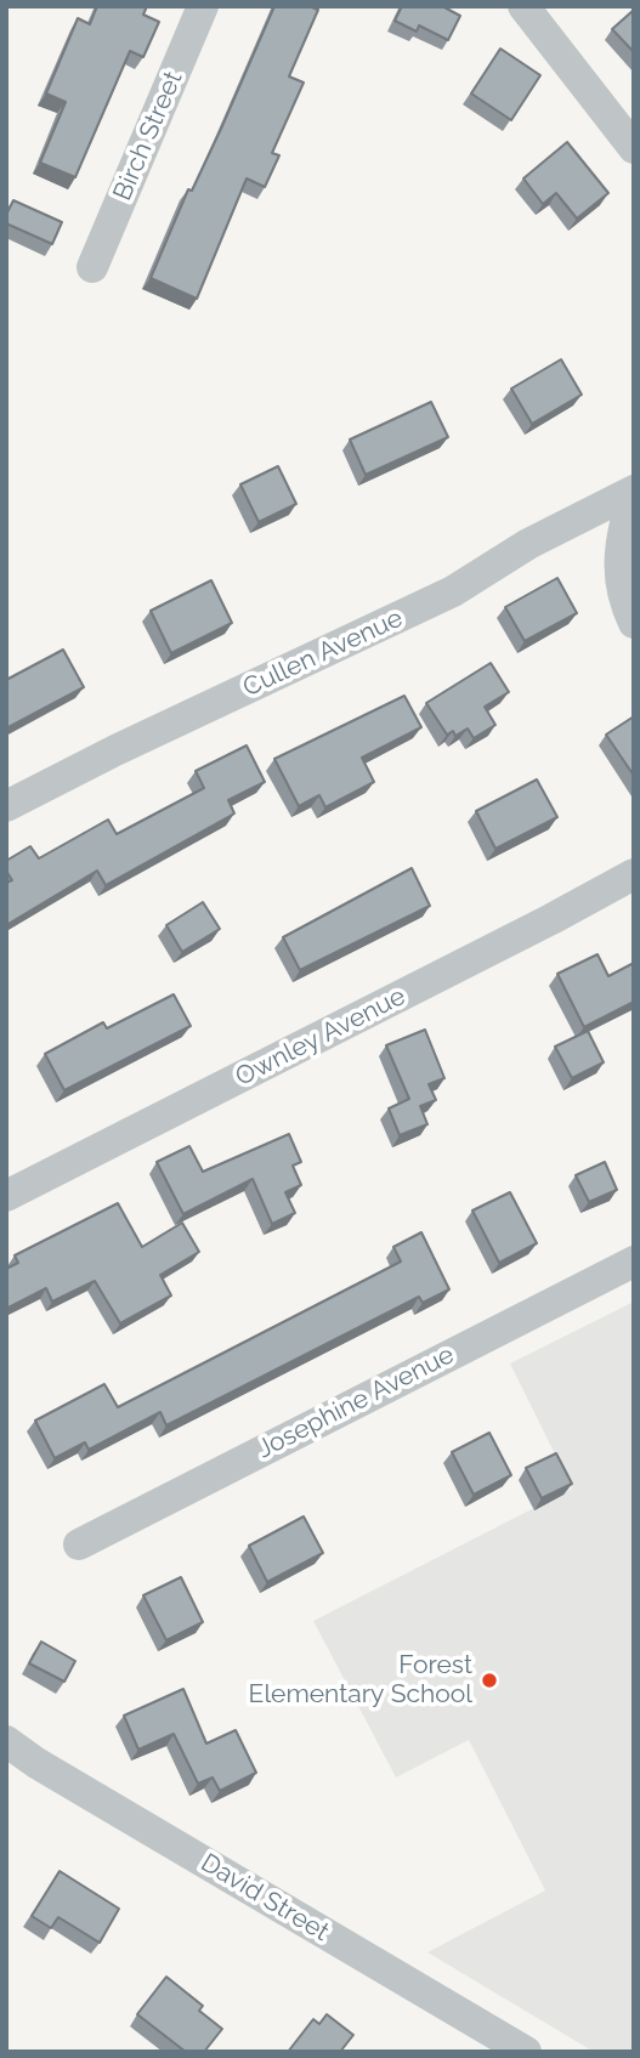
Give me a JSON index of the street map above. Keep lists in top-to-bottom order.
{
  "streets": {
    "street": [
      "Birch Street",
      "Cullen Avenue",
      "Ownley Avenue",
      "Josephine Avenue",
      "David Street"
    ]
  },
  "places": ["Forest Elementary School"]
}
